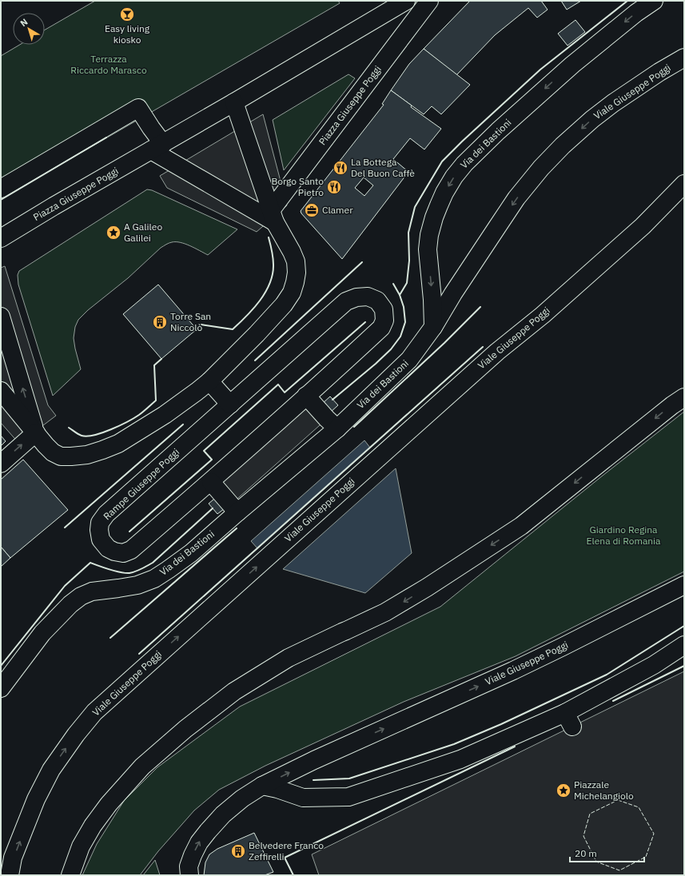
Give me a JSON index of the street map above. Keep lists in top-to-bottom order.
{
  "streets": {
    "street": [
      "Viale Giuseppe Poggi",
      "Piazza Giuseppe Poggi",
      "Via dei Bastioni",
      "Rampe Giuseppe Poggi"
    ]
  },
  "crossings": [
    ["Viale Giuseppe Poggi", "Via dei Bastioni"]
  ],
  "one_way": ["Via dei Bastioni"],
  "parks": ["Terrazza Riccardo Marasco", "Giardino Regina Elena di Romania"],
  "places": {
    "bar": ["Easy living kiosko"],
    "restaurant": ["La Bottega Del Buon Caffè", "Borgo Santo Pietro"],
    "office": ["Clamer"],
    "place": ["A Galileo Galilei", "Piazzale Michelangiolo"],
    "building": ["Torre San Niccolò", "Belvedere Franco Zeffirelli"]
  },
  "scale_bar": "20 m",
  "north": "top left"
}
